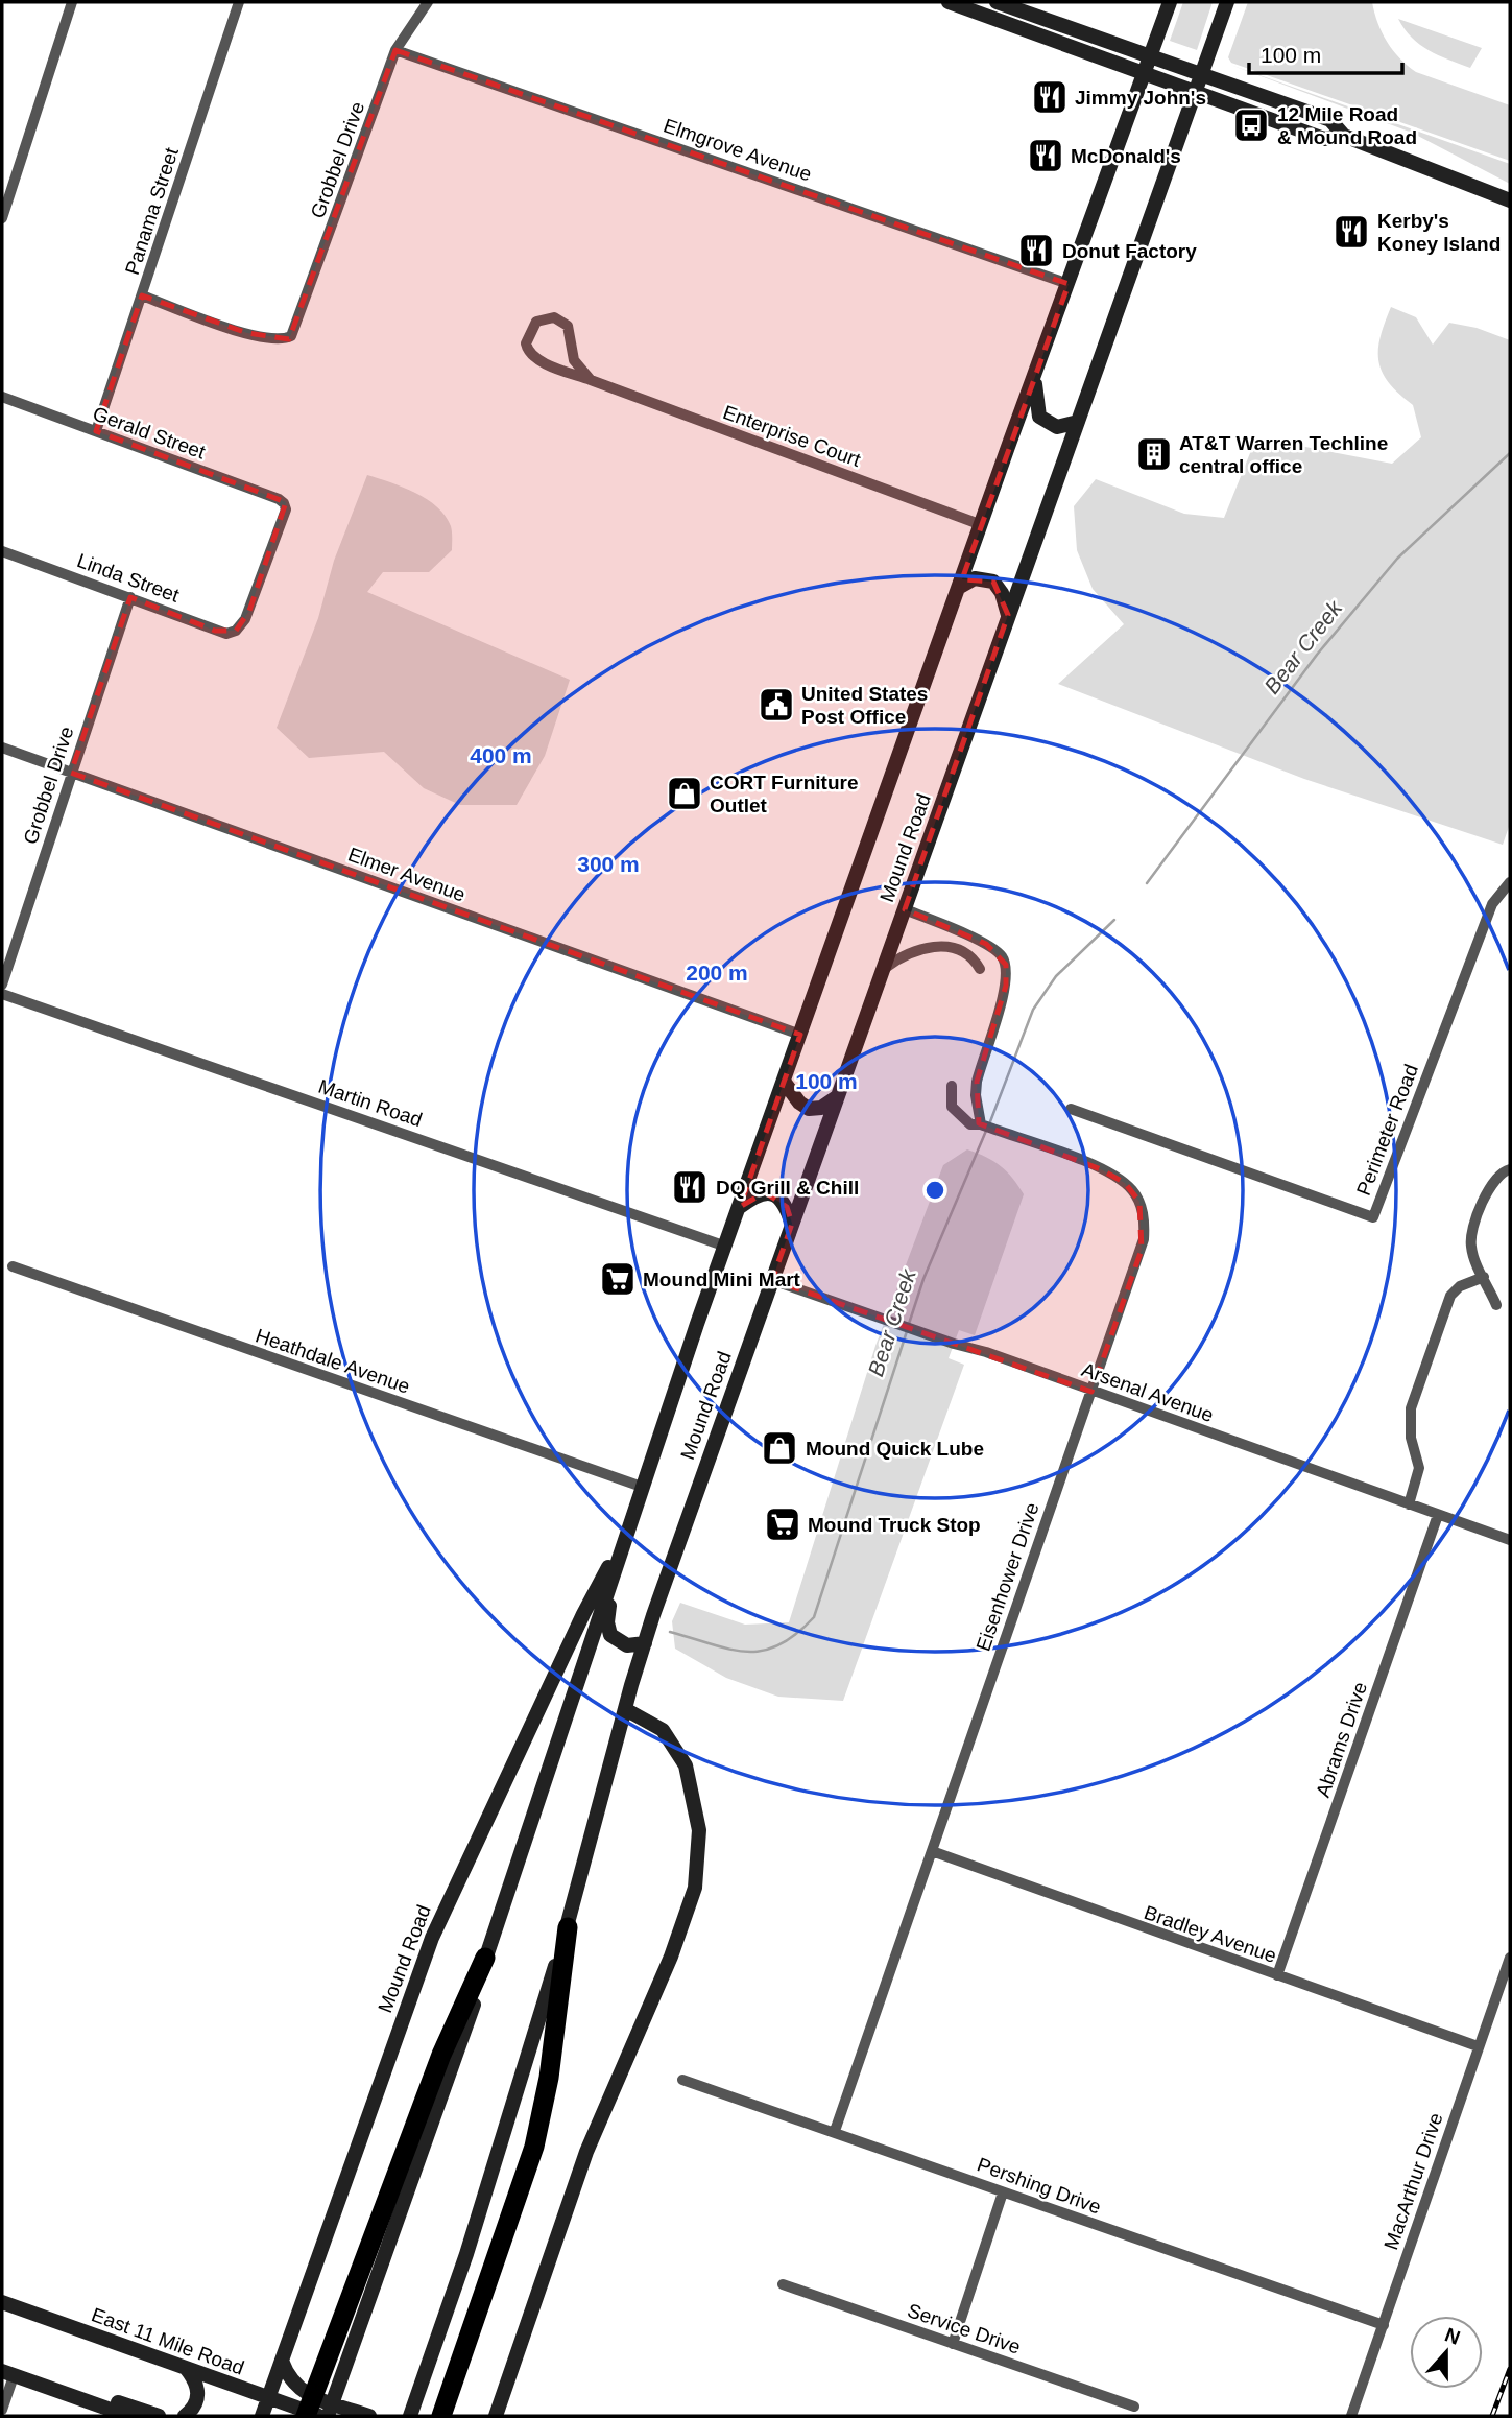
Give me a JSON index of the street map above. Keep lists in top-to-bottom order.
{
  "streets": {
    "main road": ["Mound Road", "East 11 Mile Road"],
    "street": [
      "Elmgrove Avenue",
      "Grobbel Drive",
      "Panama Street",
      "Gerald Street",
      "Enterprise Court",
      "Linda Street",
      "Elmer Avenue",
      "Martin Road",
      "Perimeter Road",
      "Heathdale Avenue",
      "Arsenal Avenue",
      "Eisenhower Drive",
      "Abrams Drive",
      "Bradley Avenue",
      "MacArthur Drive",
      "Pershing Drive",
      "Service Drive"
    ]
  },
  "crossings": [
    ["Elmgrove Avenue", "Grobbel Drive"],
    ["Elmgrove Avenue", "Mound Road"],
    ["Grobbel Drive", "Panama Street"],
    ["Grobbel Drive", "Linda Street"],
    ["Grobbel Drive", "Elmer Avenue"],
    ["Panama Street", "Gerald Street"],
    ["Gerald Street", "Linda Street"],
    ["Enterprise Court", "Mound Road"],
    ["Mound Road", "Elmer Avenue"],
    ["Mound Road", "Martin Road"],
    ["Mound Road", "Heathdale Avenue"],
    ["Mound Road", "Arsenal Avenue"],
    ["Mound Road", "East 11 Mile Road"],
    ["Arsenal Avenue", "Eisenhower Drive"],
    ["Arsenal Avenue", "Abrams Drive"],
    ["Eisenhower Drive", "Bradley Avenue"],
    ["Eisenhower Drive", "Pershing Drive"],
    ["Abrams Drive", "Bradley Avenue"],
    ["Bradley Avenue", "MacArthur Drive"],
    ["MacArthur Drive", "Pershing Drive"]
  ],
  "water": ["Bear Creek"],
  "places": {
    "restaurant": [
      "Jimmy John's",
      "McDonald's",
      "Kerby's Koney Island",
      "Donut Factory",
      "DQ Grill & Chill"
    ],
    "bus stop": ["12 Mile Road & Mound Road"],
    "building": ["AT&T Warren Techline central office"],
    "public building": ["United States Post Office"],
    "shop": ["CORT Furniture Outlet", "Mound Quick Lube"],
    "supermarket": ["Mound Mini Mart", "Mound Truck Stop"]
  },
  "scale_bar": "100 m",
  "north": "top",
  "rings": [
    "400 m",
    "300 m",
    "200 m",
    "100 m"
  ]
}
